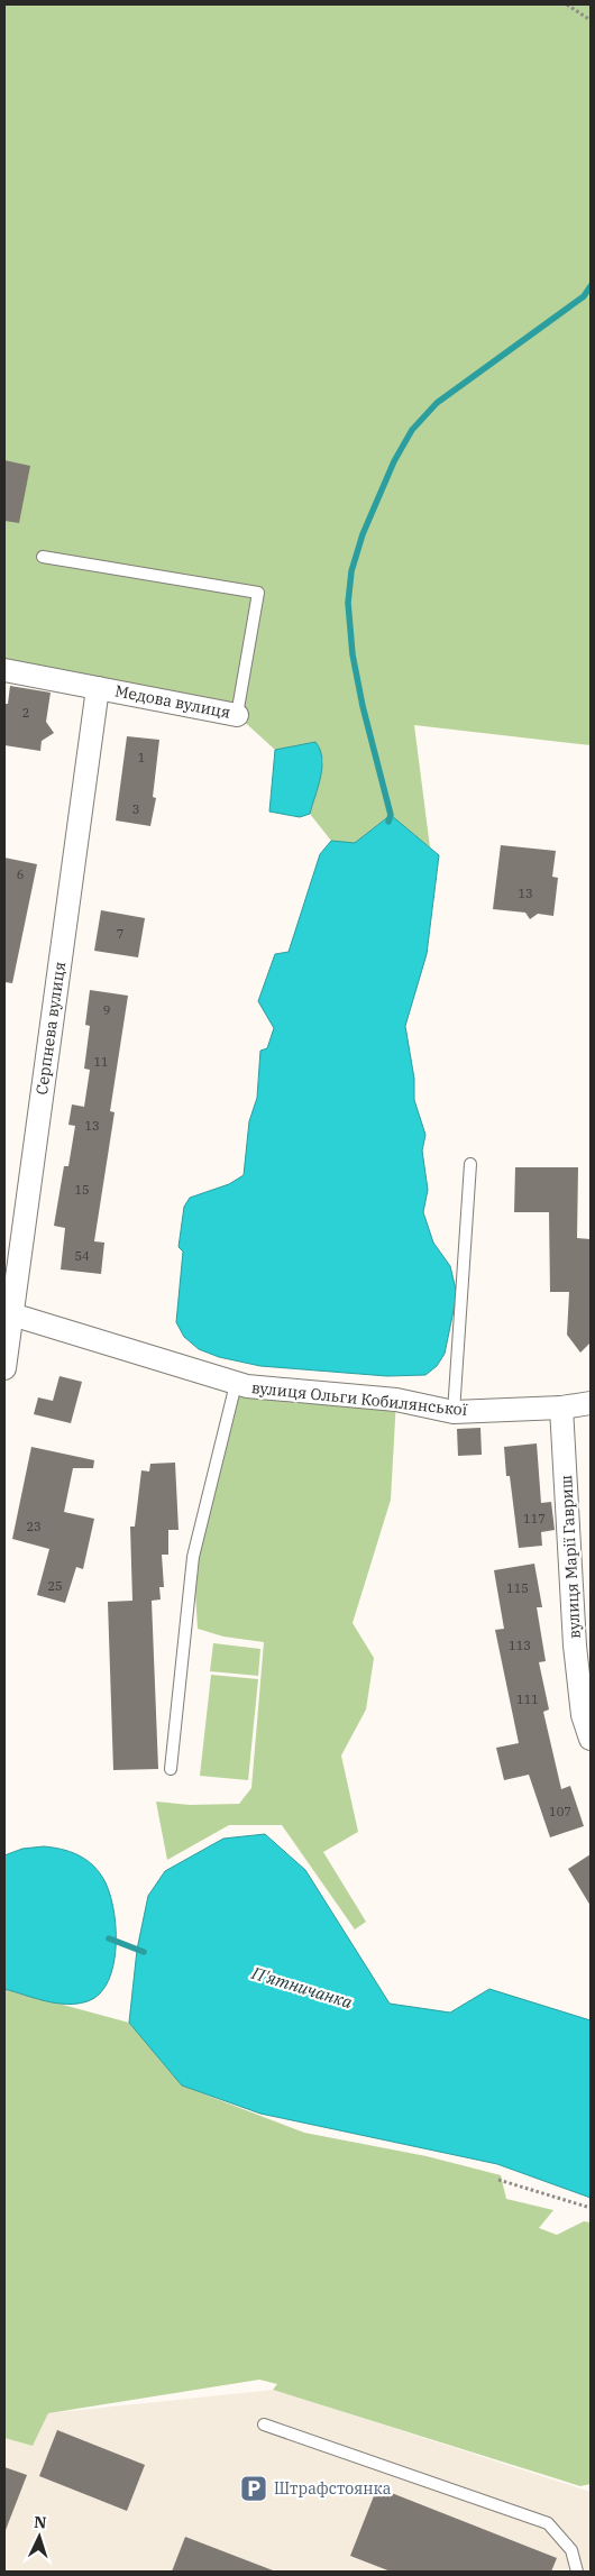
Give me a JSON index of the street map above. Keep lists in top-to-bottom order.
{
  "streets": {
    "street": [
      "Медова вулиця",
      "Серпнева вулиця",
      "вулиця Ольги Кобилянської",
      "вулиця Марії Гавриш"
    ]
  },
  "crossings": [
    ["Медова вулиця", "Серпнева вулиця"],
    ["Серпнева вулиця", "вулиця Ольги Кобилянської"],
    ["вулиця Ольги Кобилянської", "вулиця Марії Гавриш"]
  ],
  "water": ["П'ятничанка"],
  "places": {
    "parking": ["Штрафстоянка"]
  },
  "house_numbers": [
    "2",
    "1",
    "3",
    "6",
    "13",
    "7",
    "9",
    "11",
    "13",
    "15",
    "54",
    "117",
    "23",
    "25",
    "115",
    "113",
    "111",
    "107"
  ],
  "north": "top"
}
